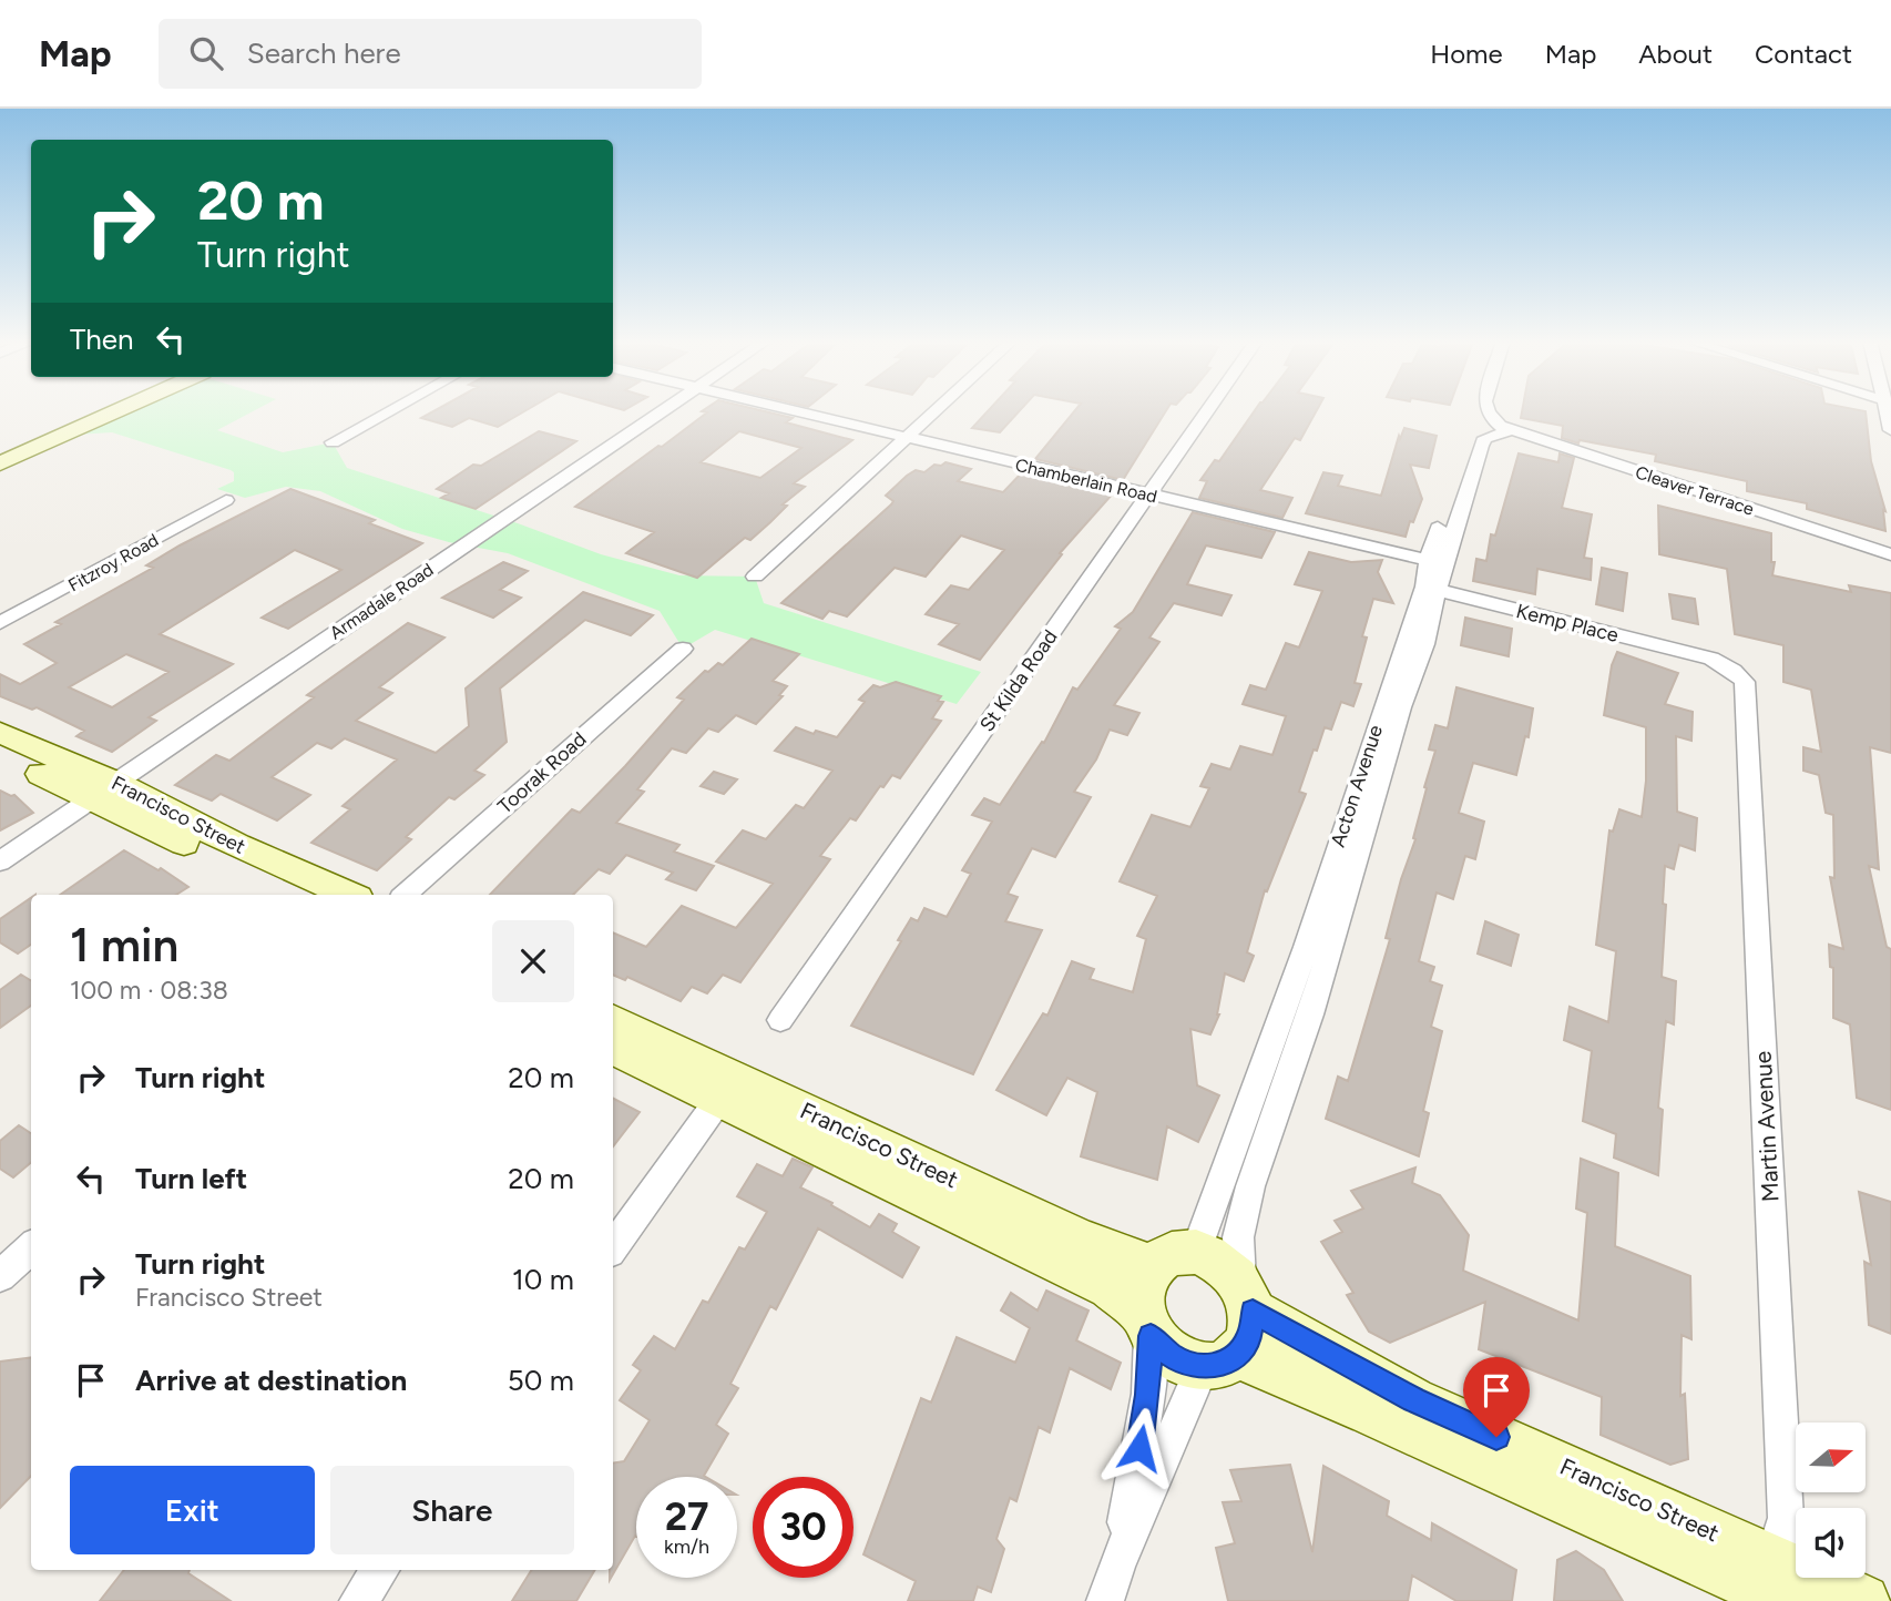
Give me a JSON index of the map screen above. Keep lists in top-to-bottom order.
{
  "streets": {
    "street": [
      "Chamberlain Road",
      "Cleaver Terrace",
      "Fitzroy Road",
      "Armadale Road",
      "Kemp Place",
      "St Kilda Road",
      "Toorak Road",
      "Acton Avenue",
      "Francisco Street",
      "Martin Avenue"
    ]
  },
  "crossings": [
    ["Chamberlain Road", "St Kilda Road"],
    ["Chamberlain Road", "Acton Avenue"],
    ["Cleaver Terrace", "Acton Avenue"],
    ["Armadale Road", "Francisco Street"],
    ["Kemp Place", "Acton Avenue"],
    ["Kemp Place", "Martin Avenue"],
    ["Acton Avenue", "Francisco Street"],
    ["Francisco Street", "Martin Avenue"]
  ],
  "north": "right",
  "page": {
    "header": "Map",
    "search": "Search here",
    "nav": [
      "Home",
      "Map",
      "About",
      "Contact"
    ],
    "turn": ["20 m", "Turn right"],
    "then": "Then",
    "heading": ["1 min", "100 m · 08:38"],
    "list": [
      {
        "name": "Turn right",
        "value": "20 m"
      },
      {
        "name": "Turn left",
        "value": "20 m"
      },
      {
        "name": "Turn right",
        "note": "Francisco Street",
        "value": "10 m"
      },
      {
        "name": "Arrive at destination",
        "value": "50 m"
      }
    ],
    "buttons": ["Exit", "Share"],
    "speed": "27 km/h",
    "limit": "30"
  }
}
